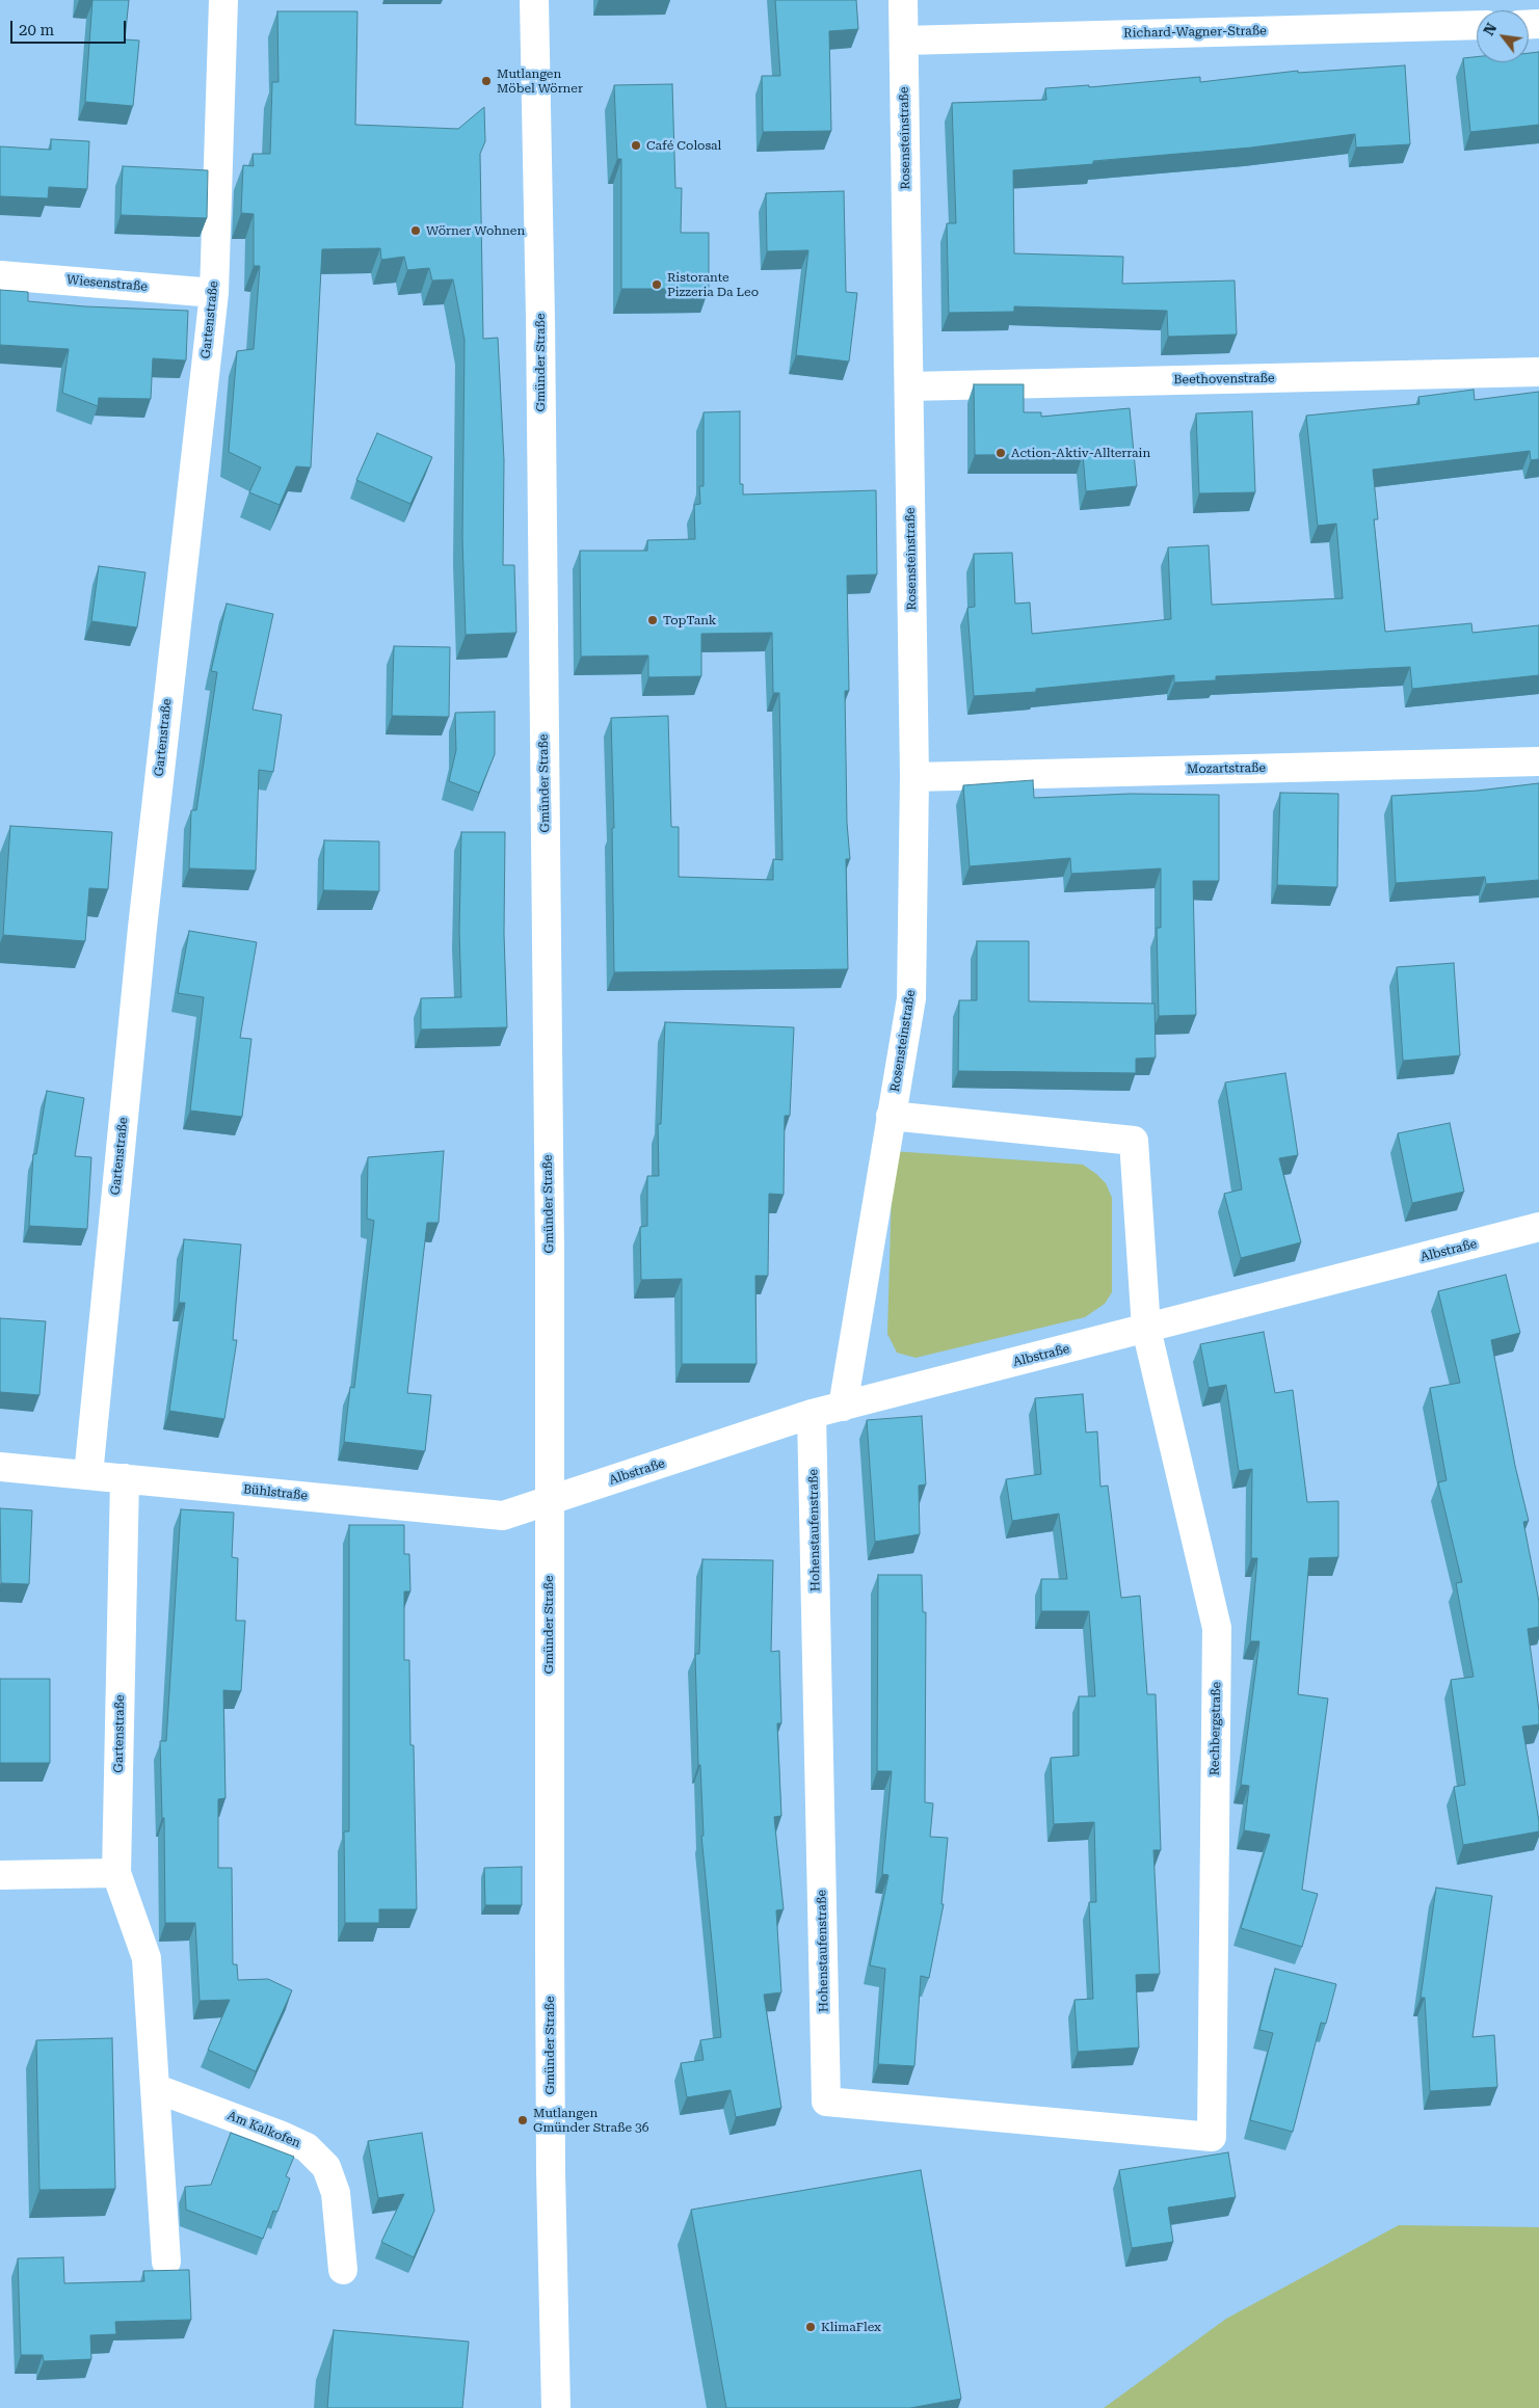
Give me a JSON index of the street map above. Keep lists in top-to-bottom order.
{
  "streets": {
    "street": [
      "Richard-Wagner-Straße",
      "Rosensteinstraße",
      "Wiesenstraße",
      "Gartenstraße",
      "Gmünder Straße",
      "Beethovenstraße",
      "Mozartstraße",
      "Albstraße",
      "Bühlstraße",
      "Hohenstaufenstraße",
      "Rechbergstraße",
      "Am Kalkofen"
    ]
  },
  "crossings": [
    ["Richard-Wagner-Straße", "Rosensteinstraße"],
    ["Rosensteinstraße", "Beethovenstraße"],
    ["Rosensteinstraße", "Mozartstraße"],
    ["Rosensteinstraße", "Albstraße"],
    ["Wiesenstraße", "Gartenstraße"],
    ["Gartenstraße", "Bühlstraße"],
    ["Gmünder Straße", "Albstraße"],
    ["Gmünder Straße", "Bühlstraße"],
    ["Albstraße", "Bühlstraße"],
    ["Albstraße", "Hohenstaufenstraße"],
    ["Albstraße", "Rechbergstraße"],
    ["Hohenstaufenstraße", "Rechbergstraße"]
  ],
  "places": [
    "Mutlangen Möbel Wörner",
    "Café Colosal",
    "Wörner Wohnen",
    "Ristorante Pizzeria Da Leo",
    "Action-Aktiv-Allterrain",
    "TopTank",
    "Mutlangen Gmünder Straße 36",
    "KlimaFlex"
  ],
  "scale_bar": "20 m",
  "north": "top left"
}
